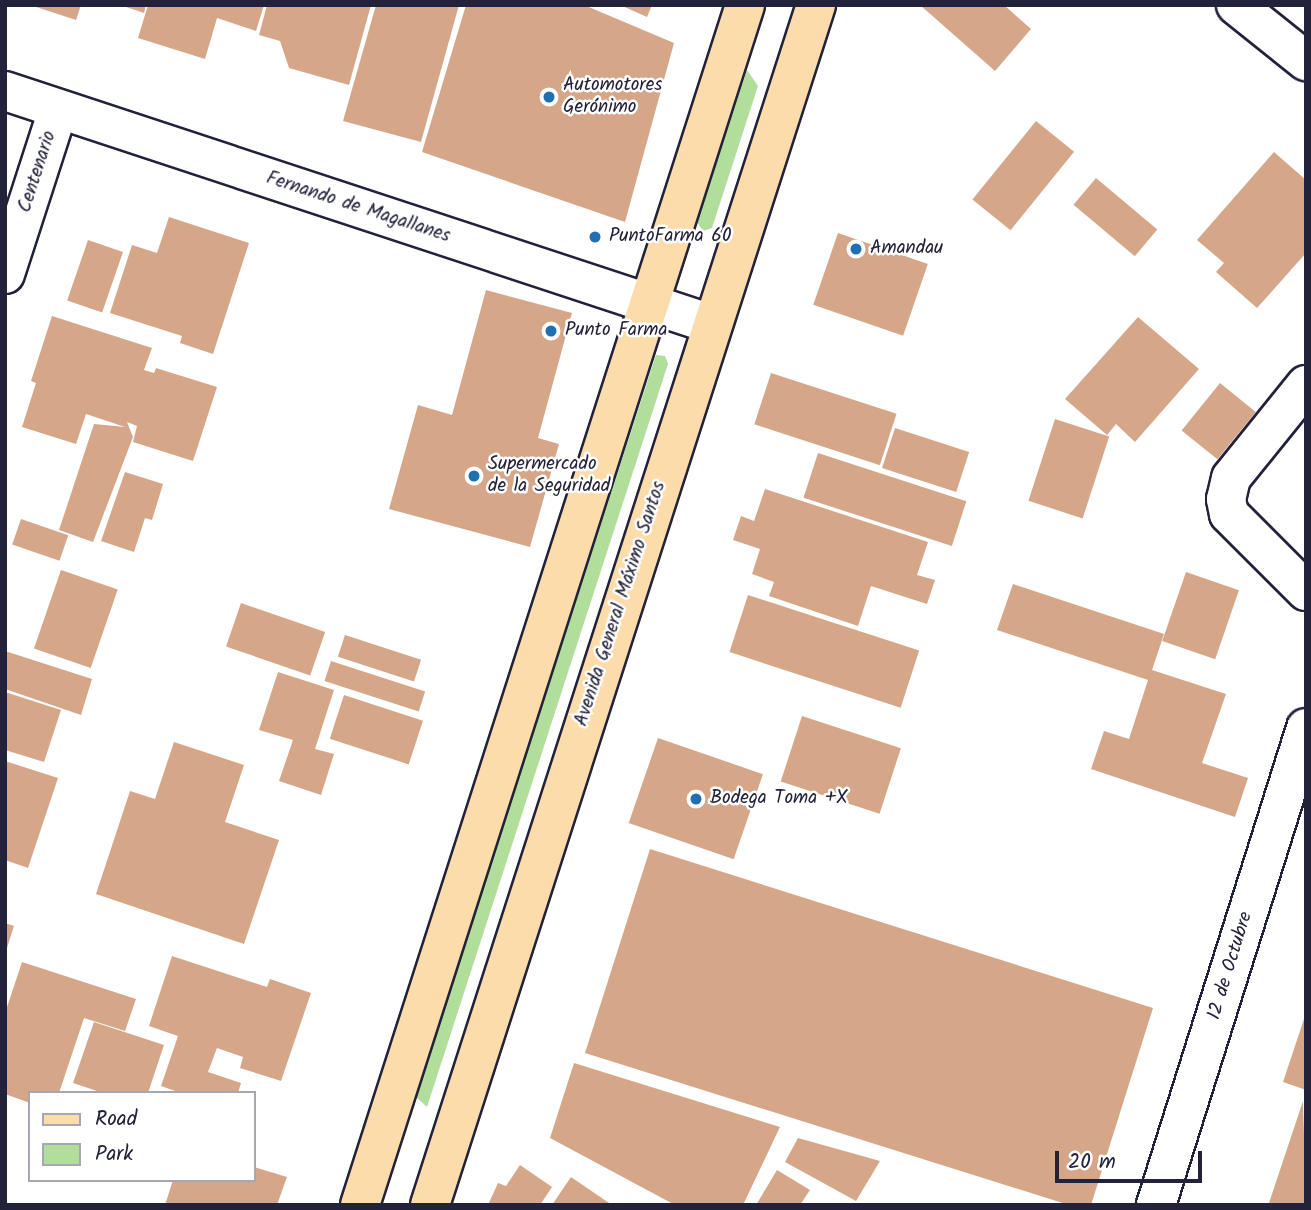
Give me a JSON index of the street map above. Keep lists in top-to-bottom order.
{
  "streets": {
    "main road": ["Avenida General Máximo Santos"],
    "street": ["Centenario", "Fernando de Magallanes", "12 de Octubre"]
  },
  "crossings": [
    ["Centenario", "Fernando de Magallanes"],
    ["Fernando de Magallanes", "Avenida General Máximo Santos"]
  ],
  "places": [
    "Automotores Gerónimo",
    "PuntoFarma 60",
    "Amandau",
    "Punto Farma",
    "Supermercado de la Seguridad",
    "Bodega Toma +X"
  ],
  "legend": ["Road", "Park"],
  "scale_bar": "20 m"
}
